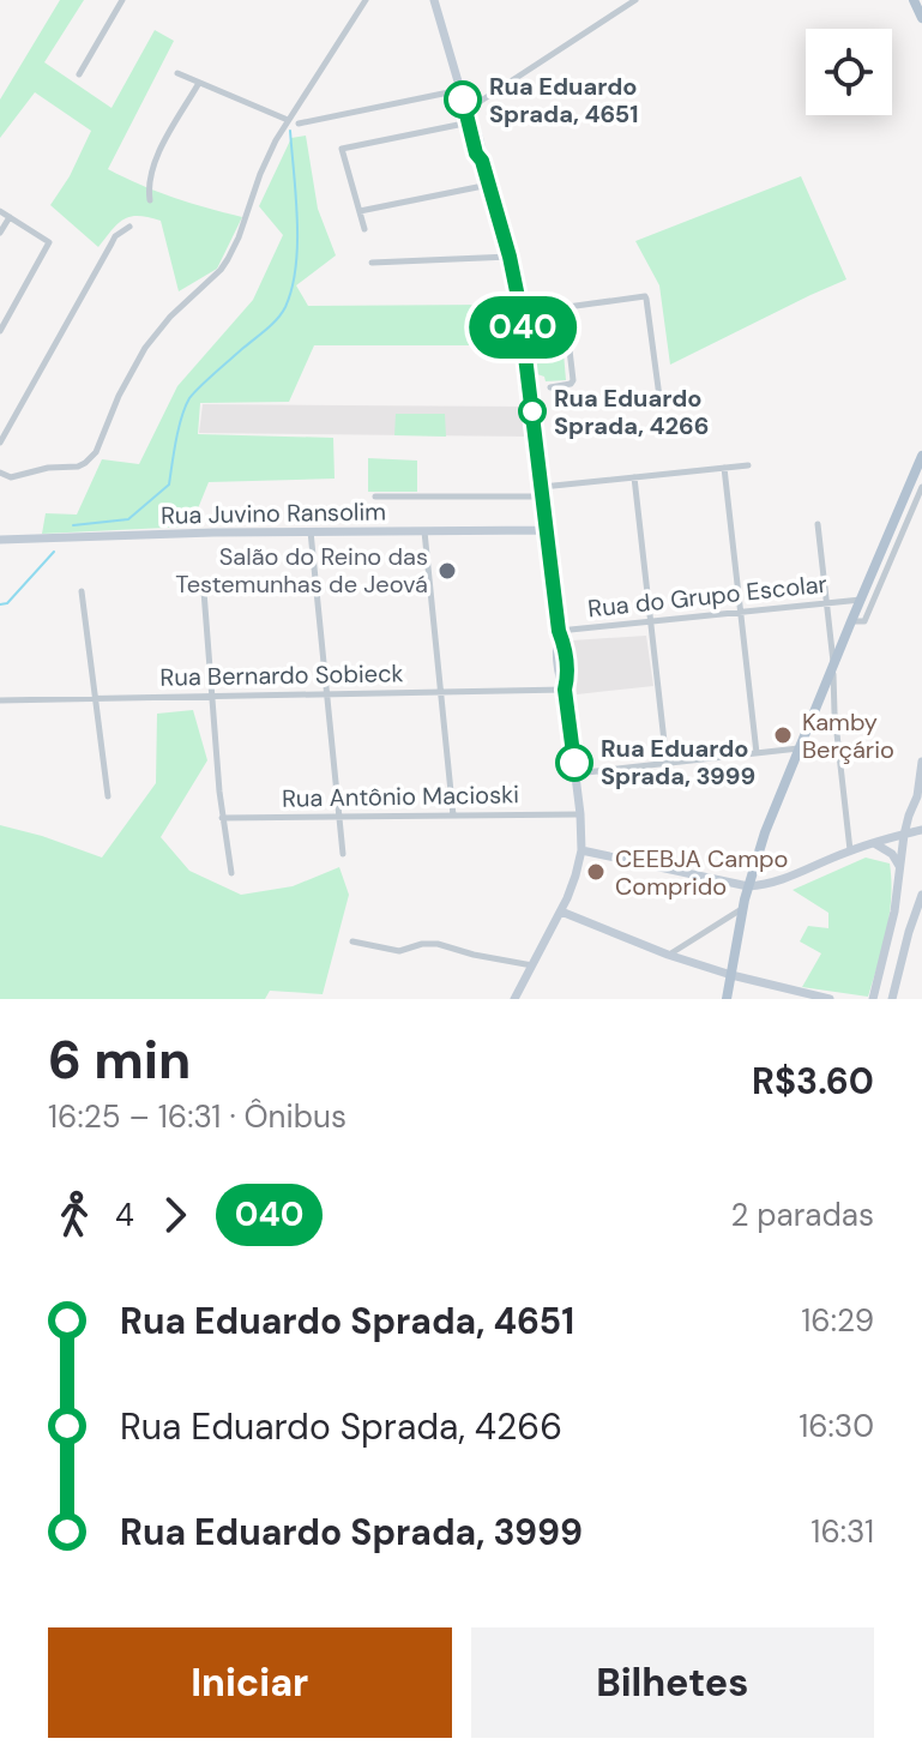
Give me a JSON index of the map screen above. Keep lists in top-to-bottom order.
{
  "streets": {
    "main road": ["Rua Juvino Ransolim"],
    "street": ["Rua do Grupo Escolar", "Rua Bernardo Sobieck", "Rua Antônio Macioski"]
  },
  "places": [
    "Rua Eduardo Sprada, 4651",
    "Rua Eduardo Sprada, 4266",
    "Salão do Reino das Testemunhas de Jeová",
    "Kamby Berçário",
    "Rua Eduardo Sprada, 3999",
    "CEEBJA Campo Comprido"
  ],
  "lines": ["bus line 040"],
  "page": {
    "on_map": "040",
    "heading": ["6 min", "16:25 – 16:31 · Ônibus", "R$3.60"],
    "legs": ["4", "040", "2 paradas"],
    "list": [
      {
        "name": "Rua Eduardo Sprada, 4651",
        "value": "16:29"
      },
      {
        "name": "Rua Eduardo Sprada, 4266",
        "value": "16:30"
      },
      {
        "name": "Rua Eduardo Sprada, 3999",
        "value": "16:31"
      }
    ],
    "buttons": ["Iniciar", "Bilhetes"]
  }
}
